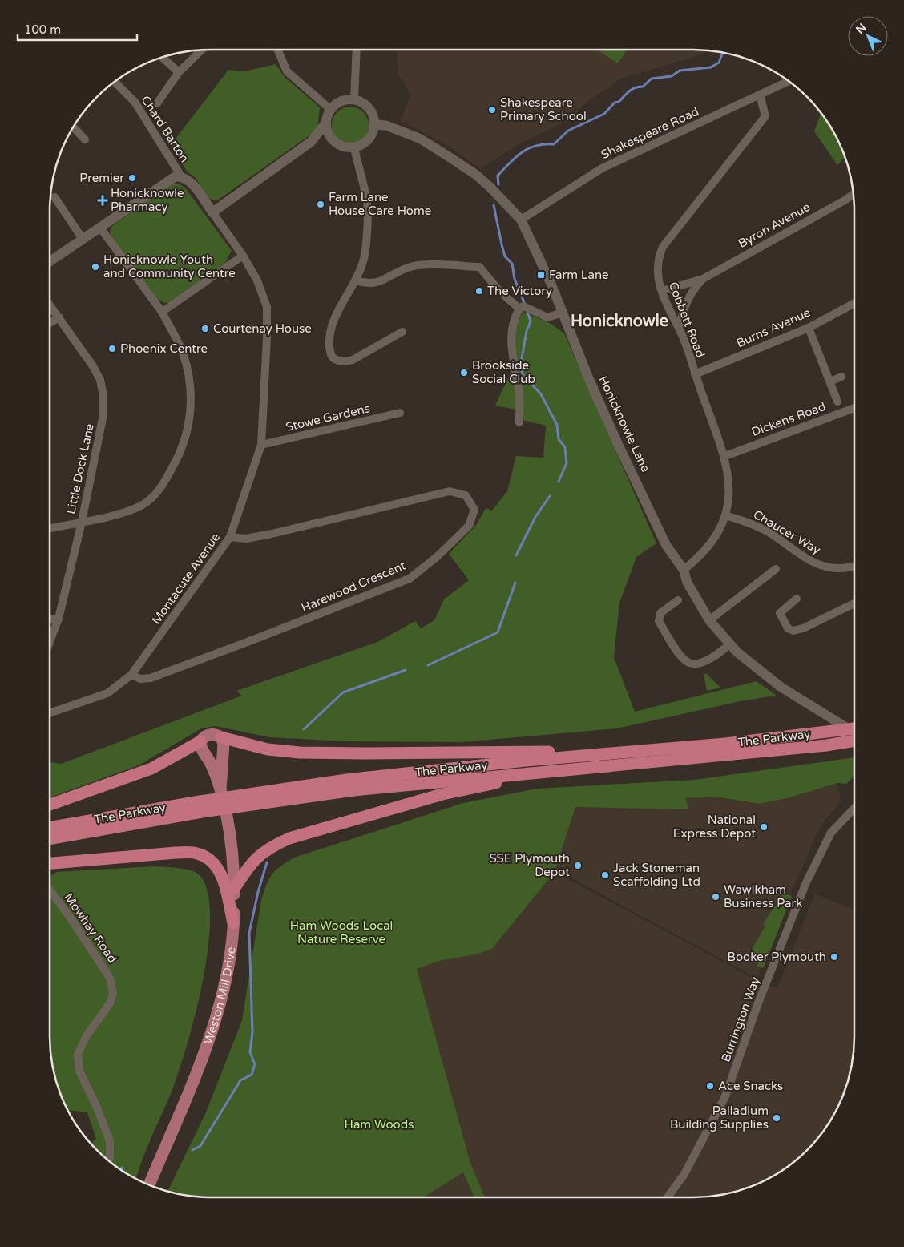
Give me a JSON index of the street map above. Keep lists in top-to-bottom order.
{
  "streets": {
    "highway": ["The Parkway"],
    "main road": ["Weston Mill Drive"],
    "street": [
      "Chard Barton",
      "Shakespeare Road",
      "Byron Avenue",
      "Cobbett Road",
      "Burns Avenue",
      "Stowe Gardens",
      "Dickens Road",
      "Honicknowle Lane",
      "Little Dock Lane",
      "Chaucer Way",
      "Montacute Avenue",
      "Harewood Crescent",
      "Mowhay Road",
      "Burrington Way"
    ]
  },
  "crossings": [
    ["Shakespeare Road", "Cobbett Road"],
    ["Shakespeare Road", "Honicknowle Lane"],
    ["Byron Avenue", "Cobbett Road"],
    ["Cobbett Road", "Burns Avenue"],
    ["Cobbett Road", "Dickens Road"],
    ["Cobbett Road", "Honicknowle Lane"],
    ["Cobbett Road", "Chaucer Way"],
    ["Stowe Gardens", "Montacute Avenue"],
    ["Montacute Avenue", "Harewood Crescent"]
  ],
  "districts": ["Honicknowle"],
  "parks": ["Ham Woods Local Nature Reserve", "Ham Woods"],
  "places": {
    "other": [
      "Shakespeare Primary School",
      "Premier",
      "Farm Lane House Care Home",
      "Honicknowle Youth and Community Centre",
      "The Victory",
      "Courtenay House",
      "Phoenix Centre",
      "Brookside Social Club",
      "National Express Depot",
      "SSE Plymouth Depot",
      "Jack Stoneman Scaffolding Ltd",
      "Wawlkham Business Park",
      "Booker Plymouth",
      "Ace Snacks",
      "Palladium Building Supplies"
    ],
    "health": ["Honicknowle Pharmacy"],
    "transit": ["Farm Lane"]
  },
  "scale_bar": "100 m",
  "north": "top left"
}
